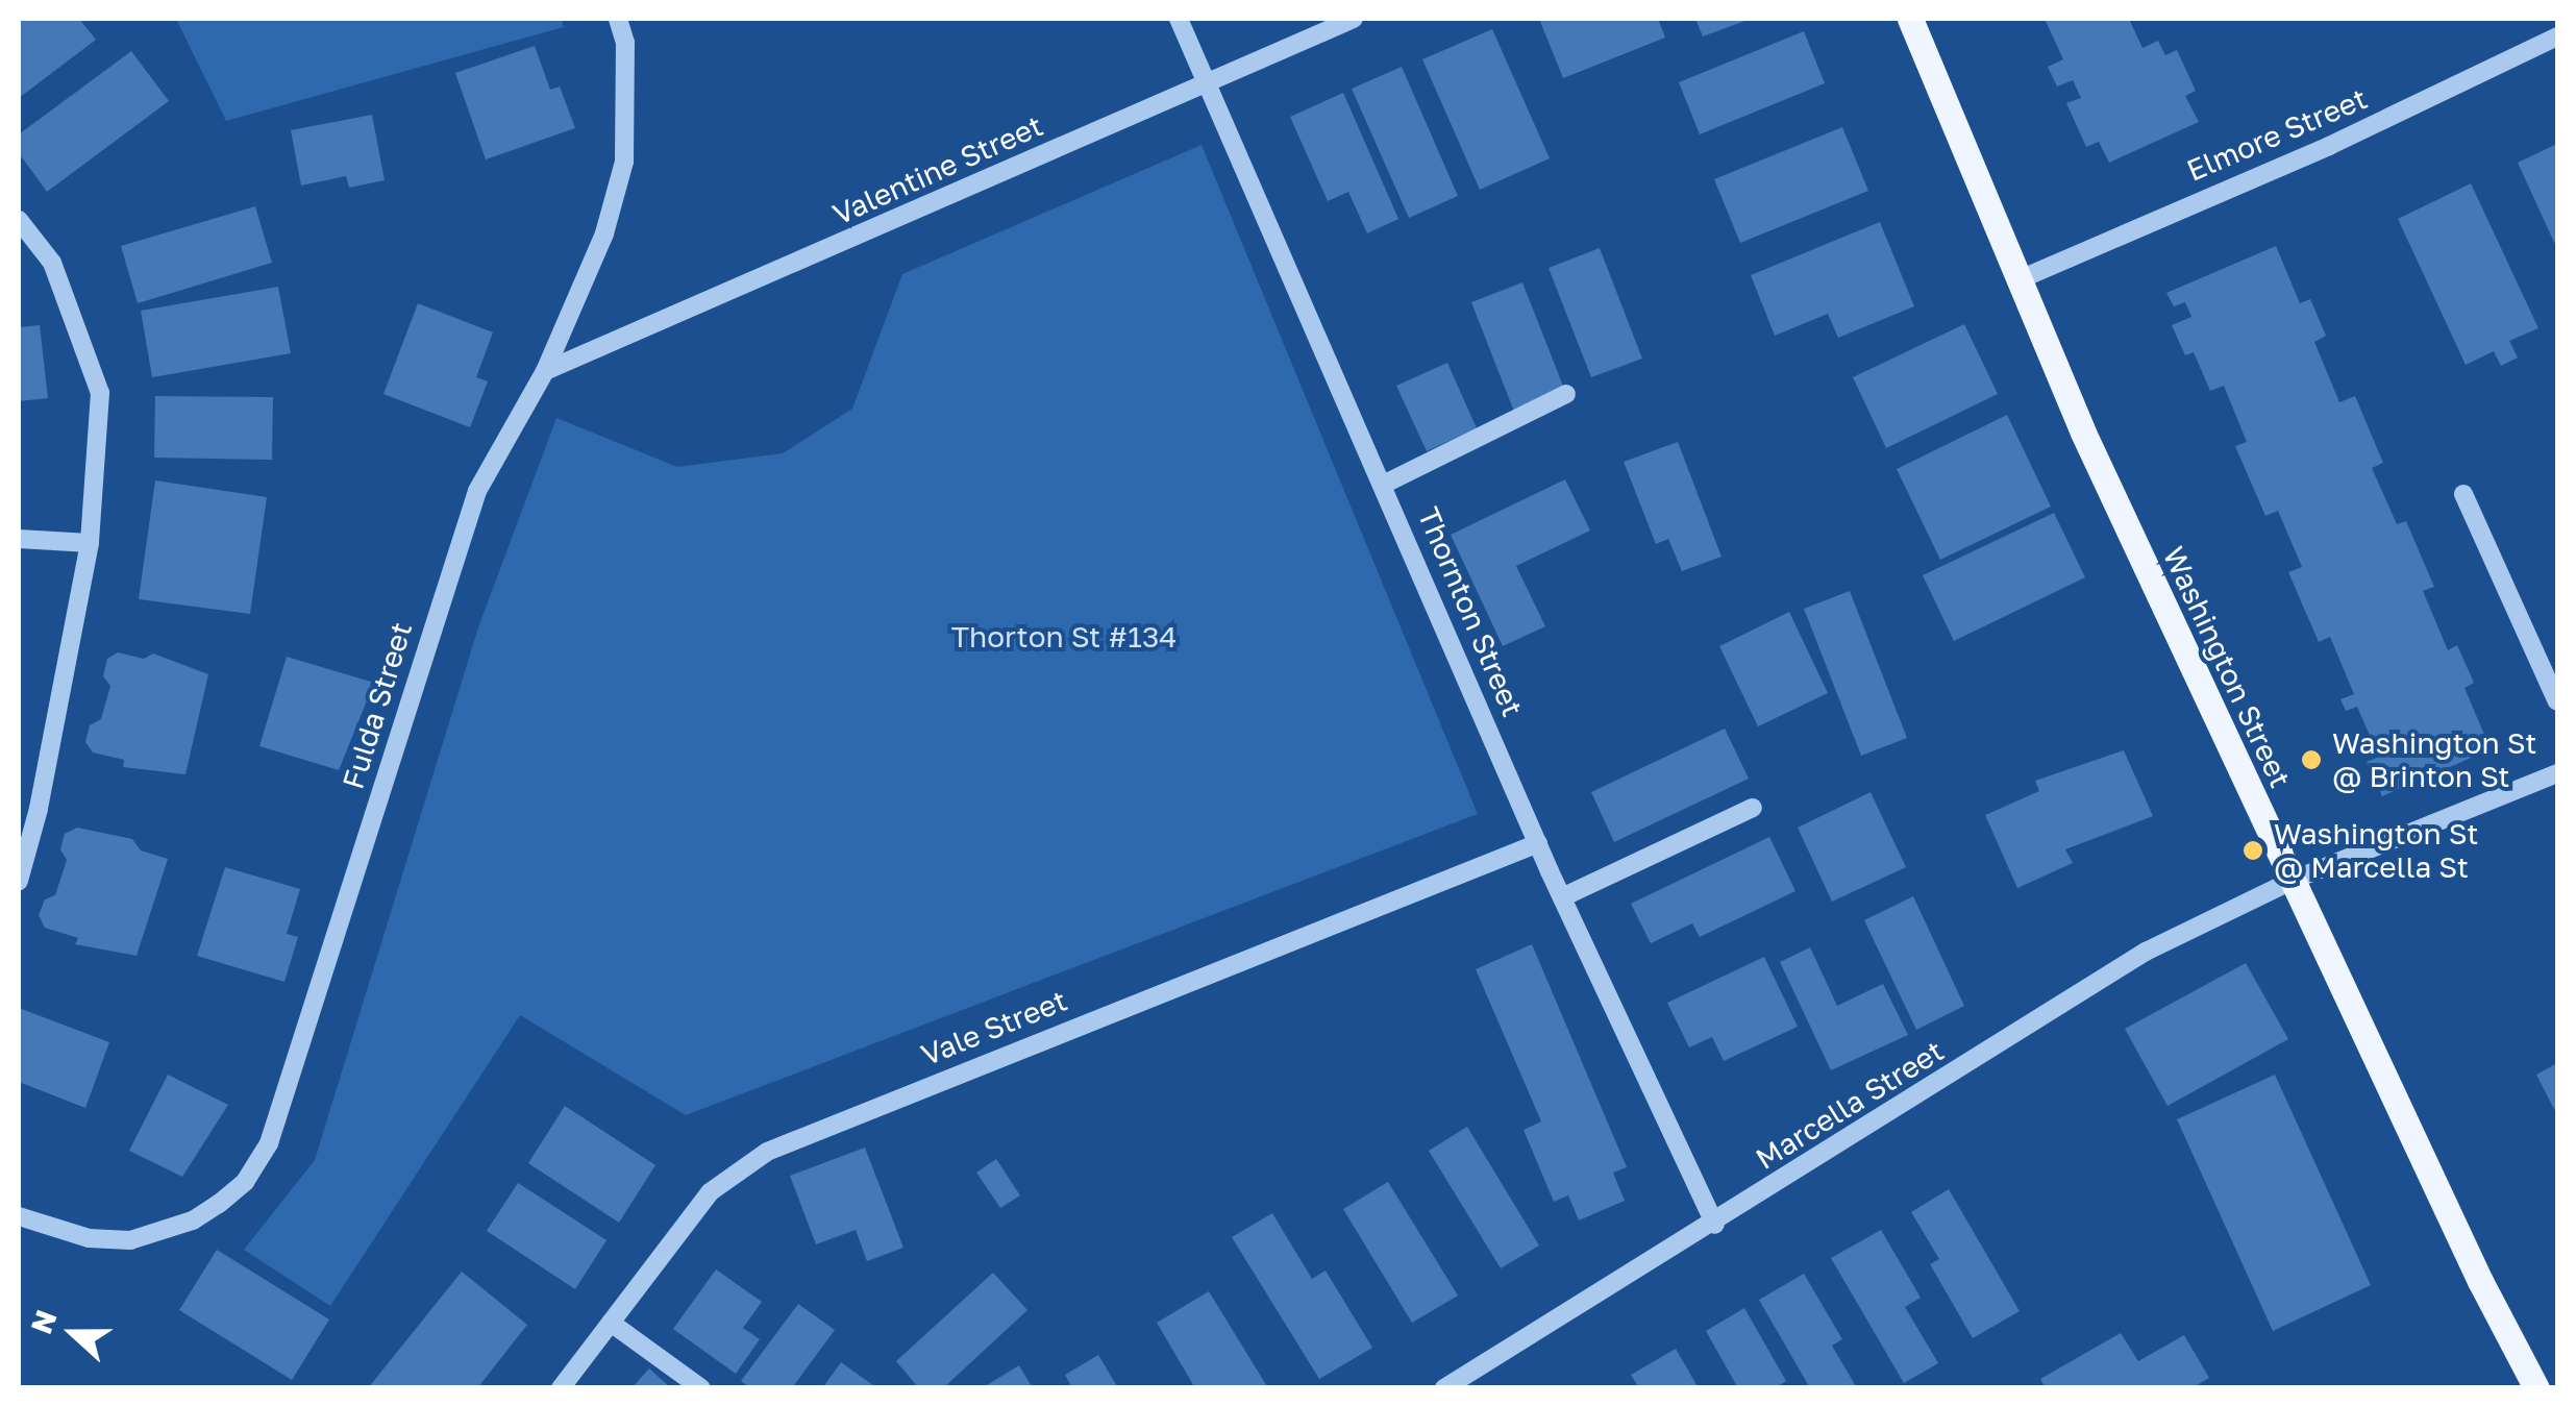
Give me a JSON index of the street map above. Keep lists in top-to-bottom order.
{
  "streets": {
    "main road": ["Washington Street"],
    "street": [
      "Elmore Street",
      "Valentine Street",
      "Thornton Street",
      "Fulda Street",
      "Vale Street",
      "Marcella Street"
    ]
  },
  "crossings": [
    ["Elmore Street", "Washington Street"],
    ["Valentine Street", "Thornton Street"],
    ["Valentine Street", "Fulda Street"],
    ["Thornton Street", "Vale Street"],
    ["Thornton Street", "Marcella Street"],
    ["Washington Street", "Marcella Street"]
  ],
  "parks": ["Thorton St #134"],
  "places": ["Washington St @ Brinton St", "Washington St @ Marcella St"],
  "north": "left"
}
